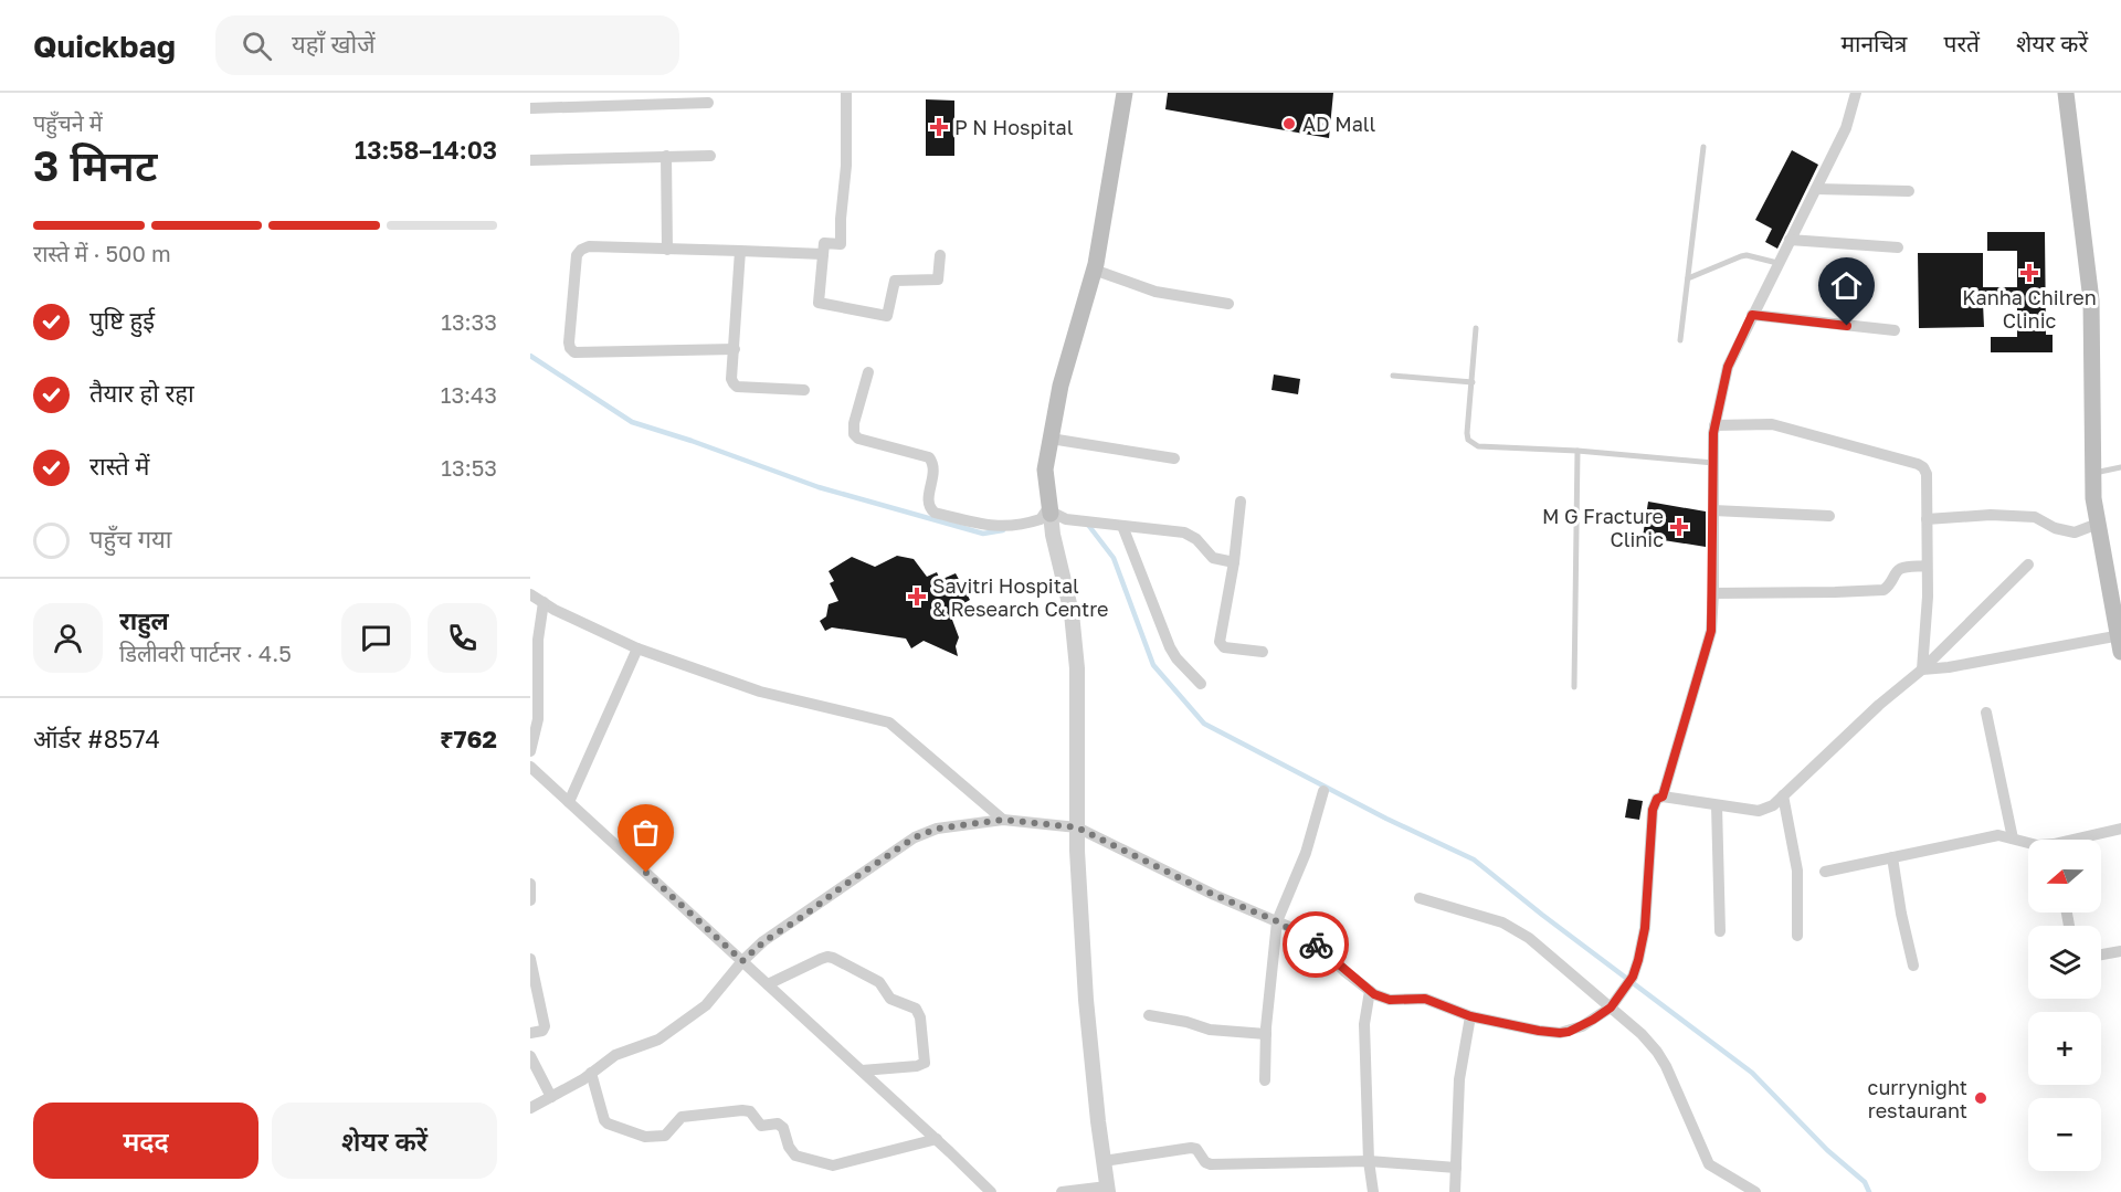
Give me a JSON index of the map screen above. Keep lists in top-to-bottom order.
{
  "places": {
    "other": ["AD Mall", "currynight restaurant"],
    "health": [
      "P N Hospital",
      "Kanha Chilren Clinic",
      "M G Fracture Clinic",
      "Savitri Hospital & Research Centre"
    ]
  },
  "north": "left",
  "page": {
    "header": "Quickbag",
    "search": "यहाँ खोजें",
    "nav": ["मानचित्र", "परतें", "शेयर करें"],
    "heading": ["3 मिनट", "पहुँचने में", "13:58–14:03"],
    "panel": [
      "राहुल",
      "डिलीवरी पार्टनर · 4.5",
      "ऑर्डर #8574",
      "₹762"
    ],
    "bar": "रास्ते में · 500 m",
    "list": [
      ["पुष्टि हुई", "13:33"],
      ["तैयार हो रहा", "13:43"],
      ["रास्ते में", "13:53"],
      "पहुँच गया"
    ],
    "map_buttons": ["+", "−"],
    "buttons": ["मदद", "शेयर करें"]
  }
}
